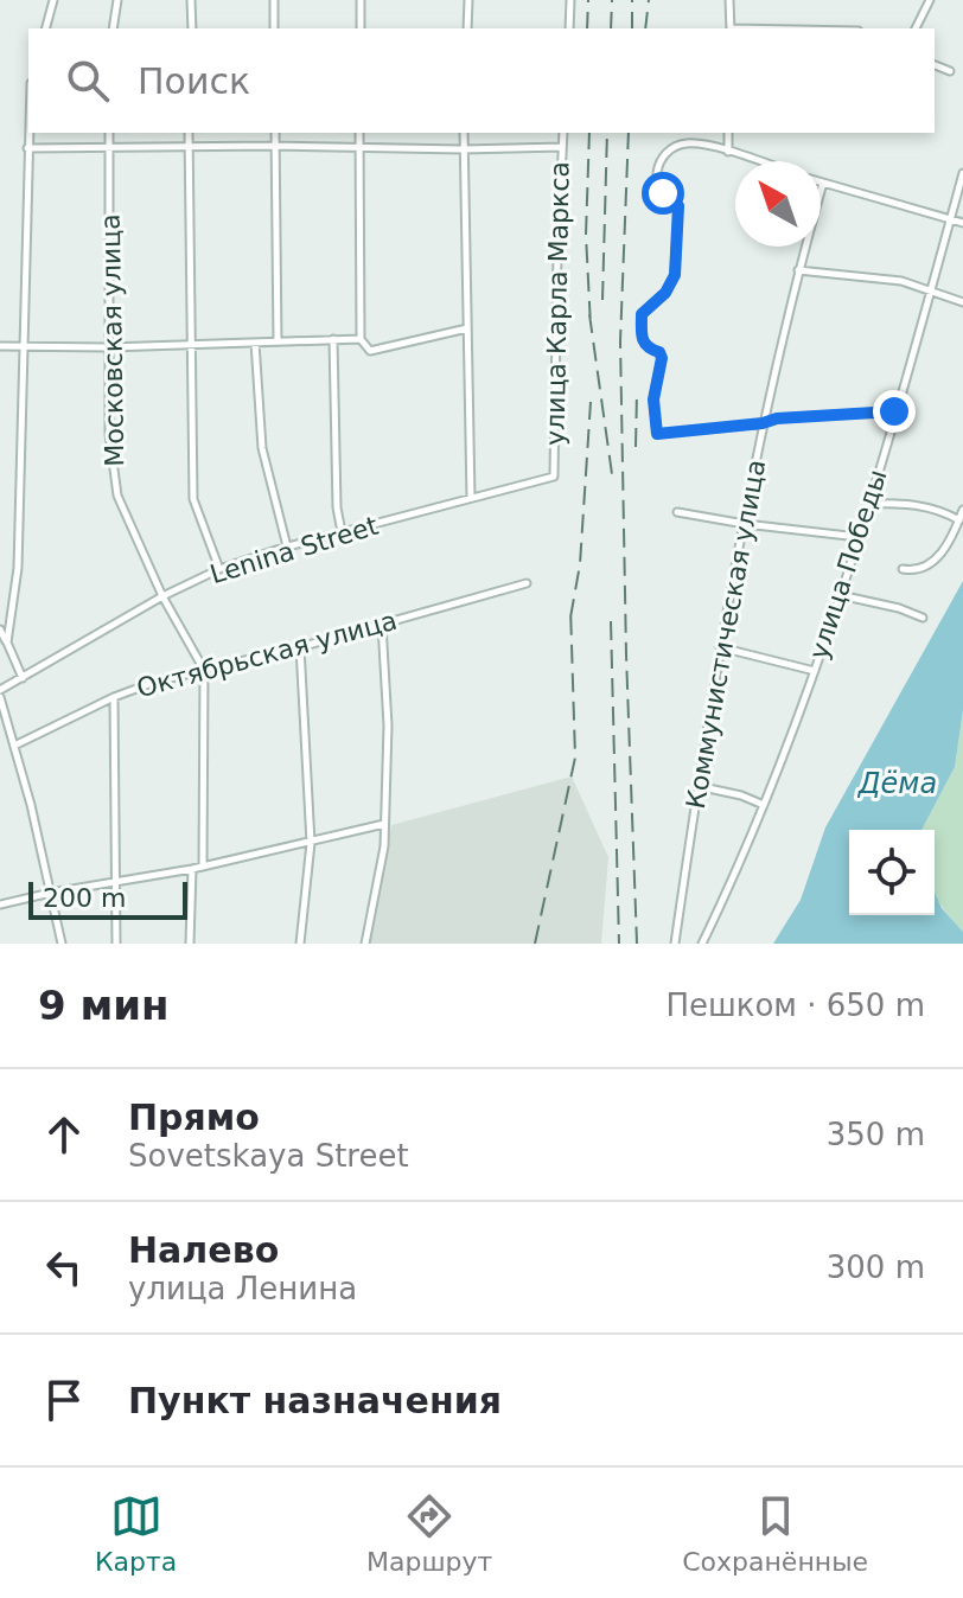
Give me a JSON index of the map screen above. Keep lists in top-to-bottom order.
{
  "streets": {
    "street": [
      "улица Карла Маркса",
      "Московская улица",
      "Lenina Street",
      "улица Победы",
      "Коммунистическая улица",
      "Октябрьская улица"
    ]
  },
  "crossings": [
    ["улица Карла Маркса", "Lenina Street"],
    ["Московская улица", "Lenina Street"],
    ["Московская улица", "Октябрьская улица"]
  ],
  "water": ["Дёма"],
  "scale_bar": "200 m",
  "north": "top left",
  "page": {
    "search": "Поиск",
    "scale": "200 m",
    "heading": ["9 мин", "Пешком · 650 m"],
    "list": [
      ["Прямо", "Sovetskaya Street", "350 m"],
      ["Налево", "улица Ленина", "300 m"],
      "Пункт назначения"
    ],
    "nav": ["Карта", "Маршрут", "Сохранённые"]
  }
}
